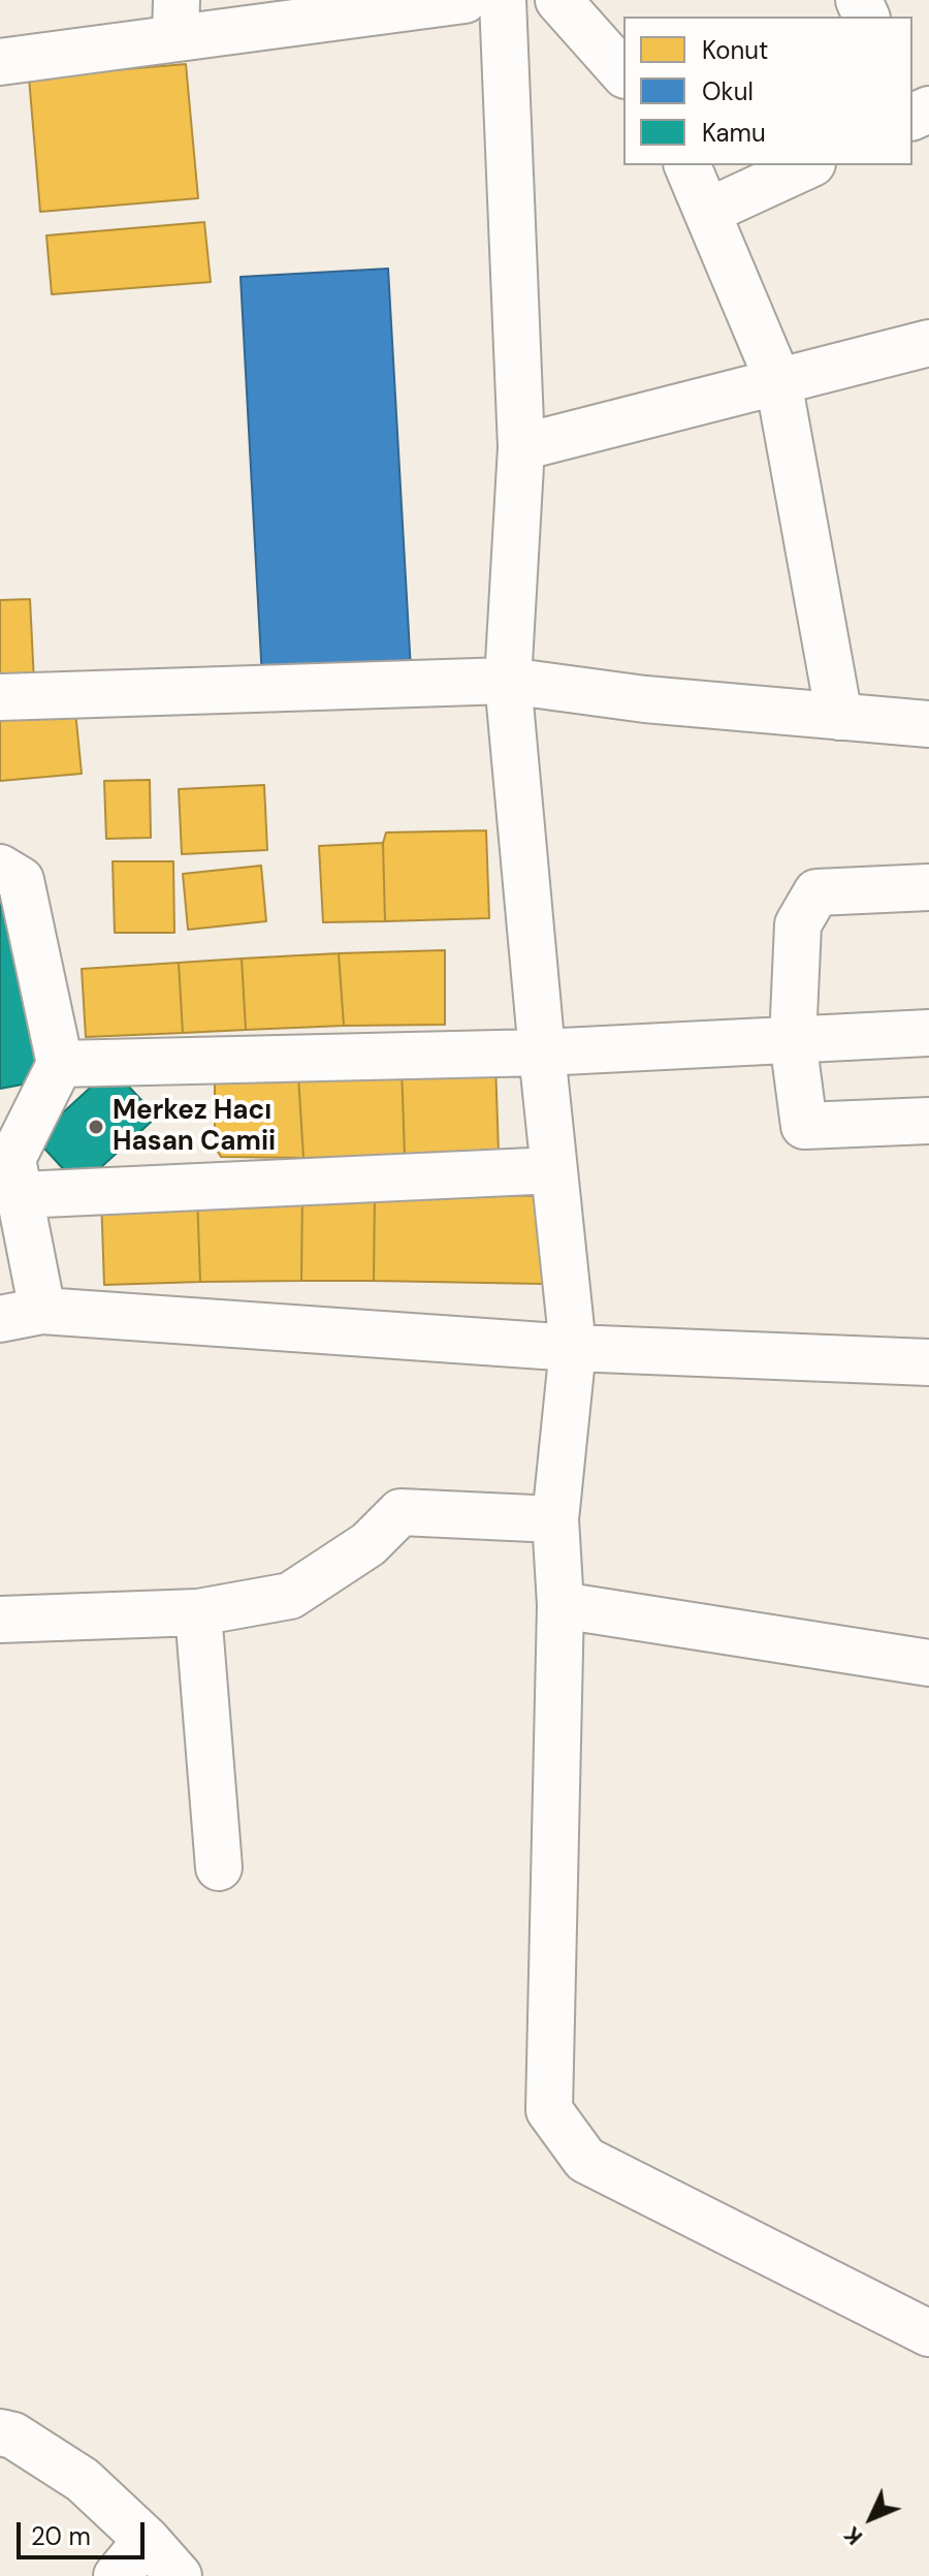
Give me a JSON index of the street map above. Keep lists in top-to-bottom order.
{
  "places": ["Merkez Hacı Hasan Camii"],
  "legend": ["Konut", "Okul", "Kamu"],
  "scale_bar": "20 m",
  "north": "bottom left"
}
